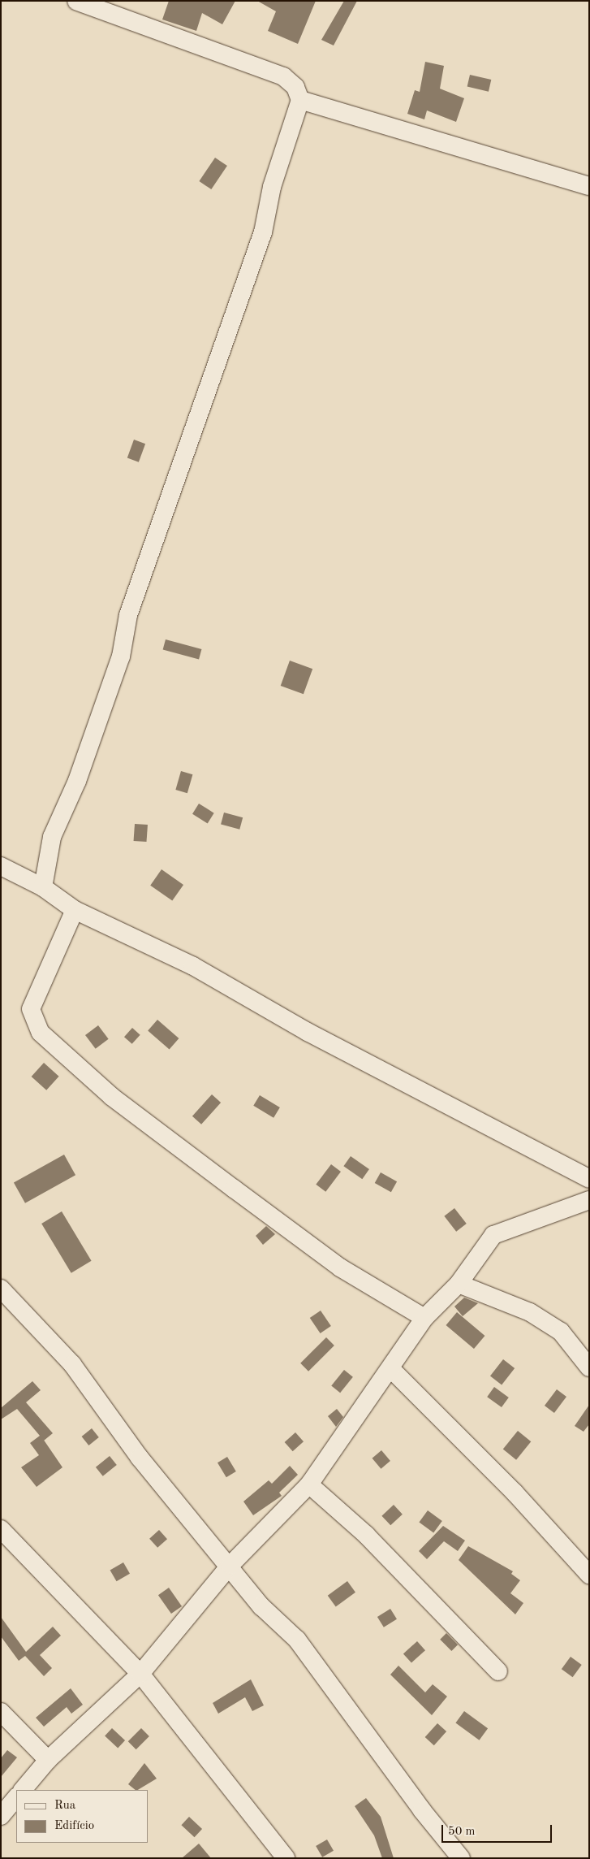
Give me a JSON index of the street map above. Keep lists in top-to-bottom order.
{
  "legend": ["Rua", "Edifício"],
  "scale_bar": "50 m"
}
